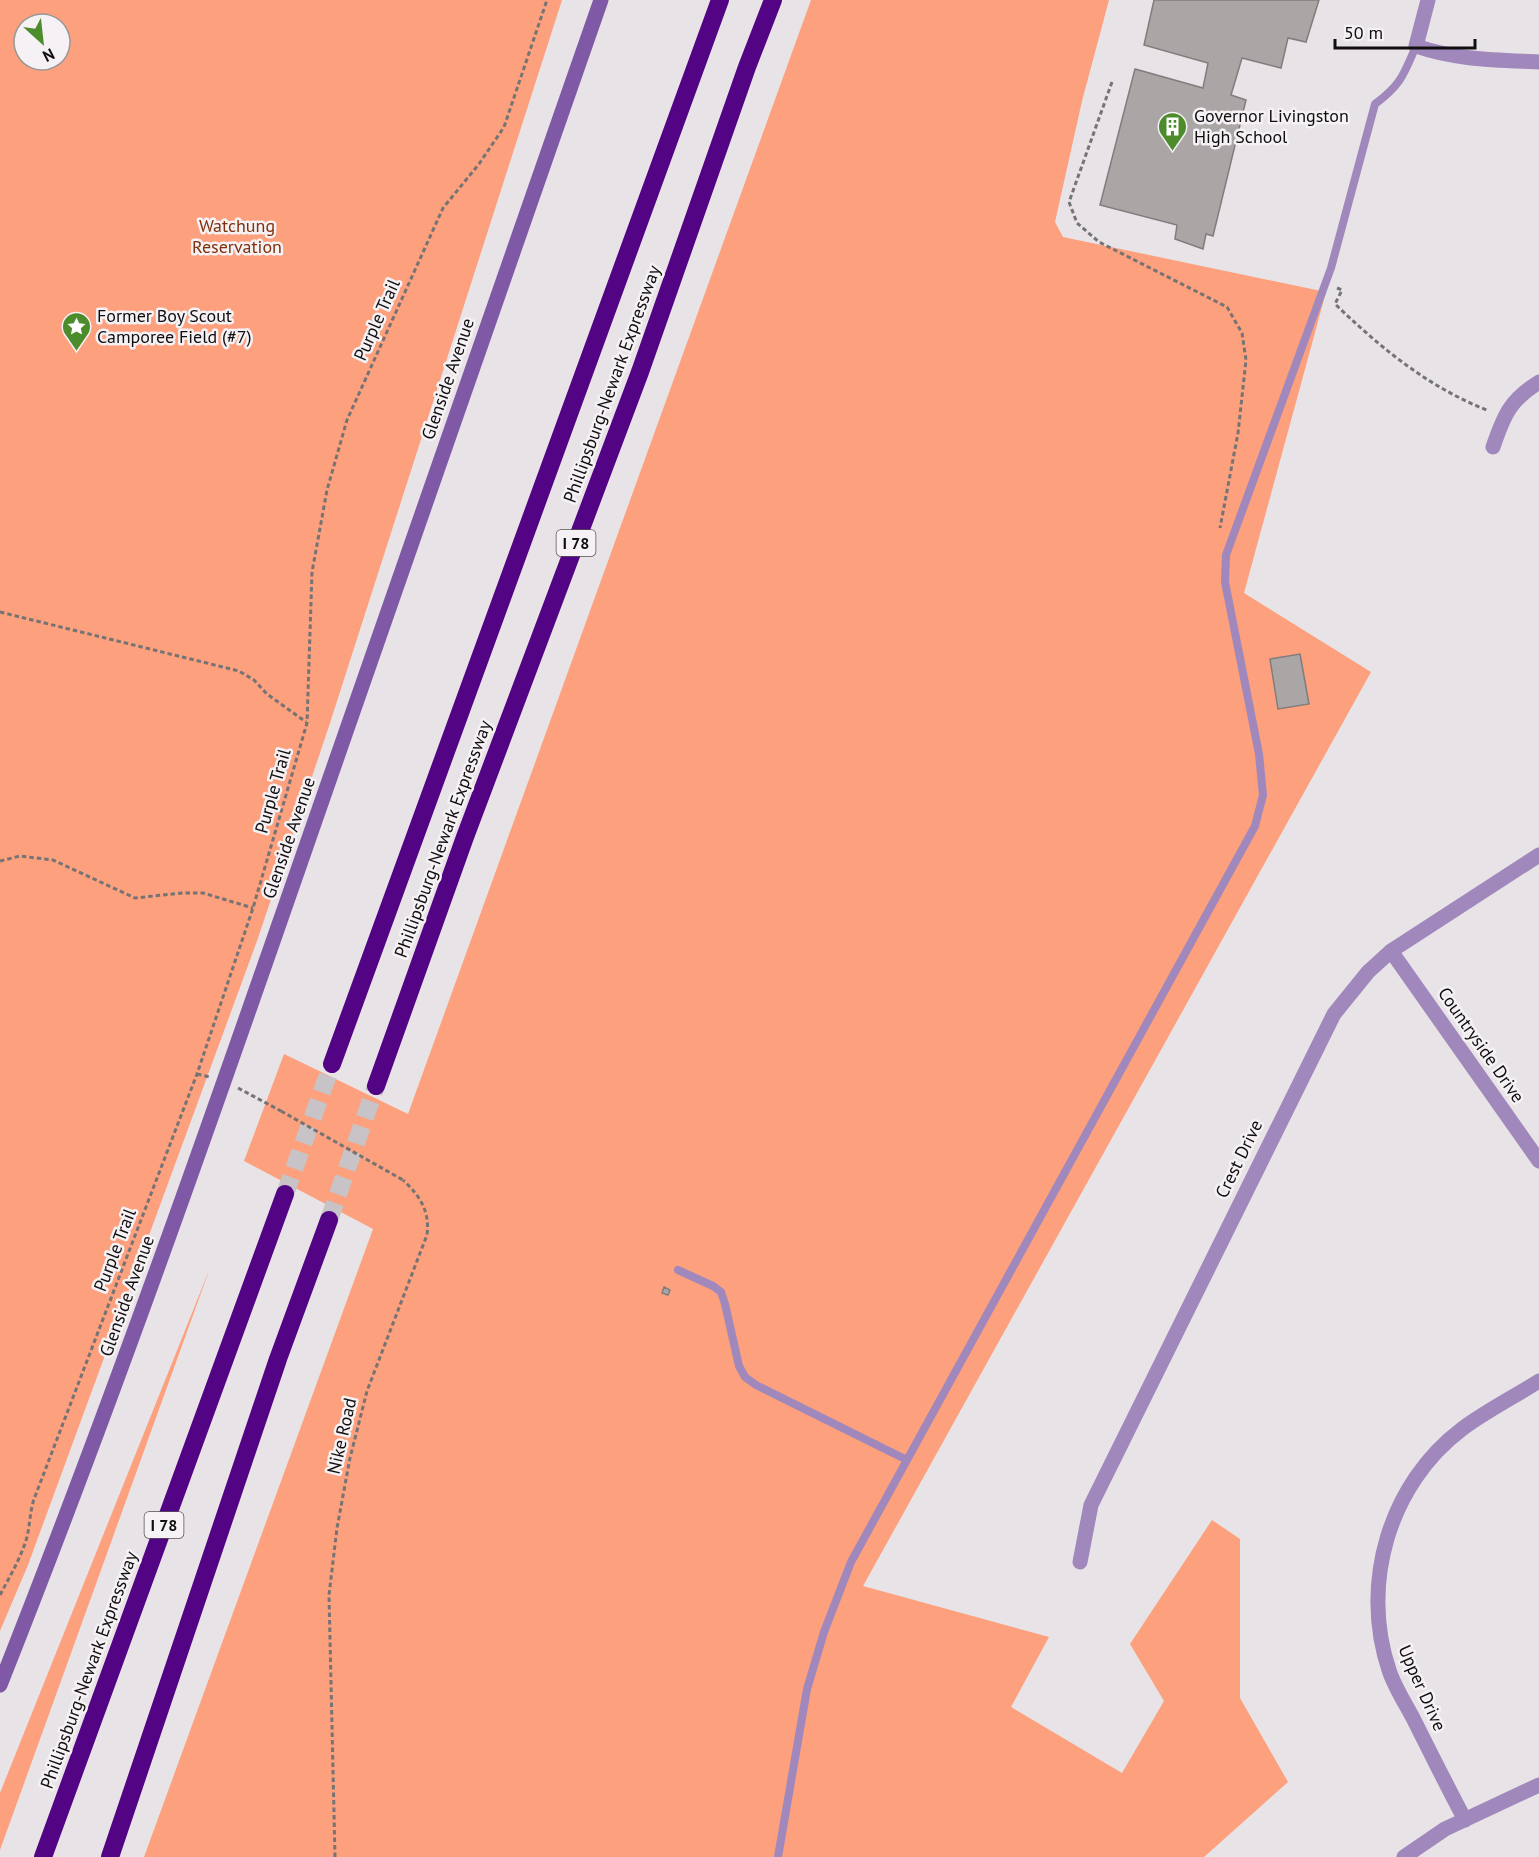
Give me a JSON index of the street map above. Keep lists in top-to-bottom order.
{
  "streets": {
    "highway": ["Phillipsburg-Newark Expressway", "I 78"],
    "main road": ["Glenside Avenue"],
    "street": ["Countryside Drive", "Crest Drive", "Upper Drive"],
    "path": ["Purple Trail", "Nike Road"]
  },
  "crossings": [
    ["Glenside Avenue", "Nike Road"],
    ["Countryside Drive", "Crest Drive"]
  ],
  "parks": ["Watchung Reservation"],
  "places": {
    "building": ["Governor Livingston High School"],
    "place": ["Former Boy Scout Camporee Field (#7)"]
  },
  "scale_bar": "50 m",
  "north": "bottom right"
}
